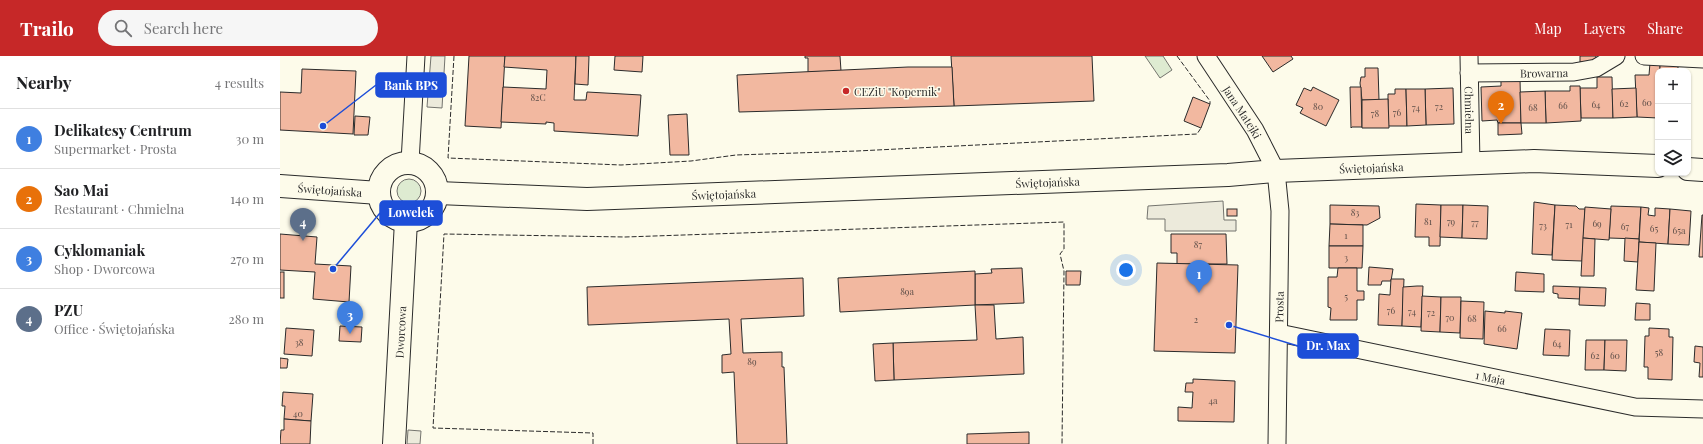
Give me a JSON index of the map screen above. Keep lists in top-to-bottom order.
{
  "streets": {
    "street": [
      "Browarna",
      "Chmielna",
      "Jana Matejki",
      "Świętojańska",
      "Prosta",
      "Dworcowa",
      "1 Maja"
    ]
  },
  "crossings": [
    ["Browarna", "Chmielna"],
    ["Chmielna", "Świętojańska"],
    ["Jana Matejki", "Świętojańska"],
    ["Jana Matejki", "Prosta"],
    ["Świętojańska", "Prosta"],
    ["Świętojańska", "Dworcowa"],
    ["Prosta", "1 Maja"]
  ],
  "places": [
    "CEZiU \"Kopernik\"",
    "Bank BPS",
    "Lowelek",
    "Dr. Max"
  ],
  "house_numbers": [
    "82C",
    "60",
    "62",
    "64",
    "66",
    "80",
    "72",
    "74",
    "68",
    "76",
    "78",
    "83",
    "81",
    "79",
    "77",
    "69",
    "71",
    "73",
    "67",
    "65",
    "65a",
    "1",
    "87",
    "3",
    "89a",
    "5",
    "76",
    "74",
    "72",
    "70",
    "68",
    "2",
    "66",
    "38",
    "64",
    "58",
    "62",
    "60",
    "89",
    "4a",
    "40"
  ],
  "page": {
    "header": "Trailo",
    "search": "Search here",
    "nav": ["Map", "Layers", "Share"],
    "heading": ["Nearby", "4 results"],
    "map_buttons": ["+", "−"],
    "pins": [
      "2",
      "4",
      "1",
      "3"
    ],
    "list": [
      {
        "mark": "1",
        "name": "Delikatesy Centrum",
        "note": "Supermarket · Prosta",
        "value": "30 m"
      },
      {
        "mark": "2",
        "name": "Sao Mai",
        "note": "Restaurant · Chmielna",
        "value": "140 m"
      },
      {
        "mark": "3",
        "name": "Cyklomaniak",
        "note": "Shop · Dworcowa",
        "value": "270 m"
      },
      {
        "mark": "4",
        "name": "PZU",
        "note": "Office · Świętojańska",
        "value": "280 m"
      }
    ]
  }
}
